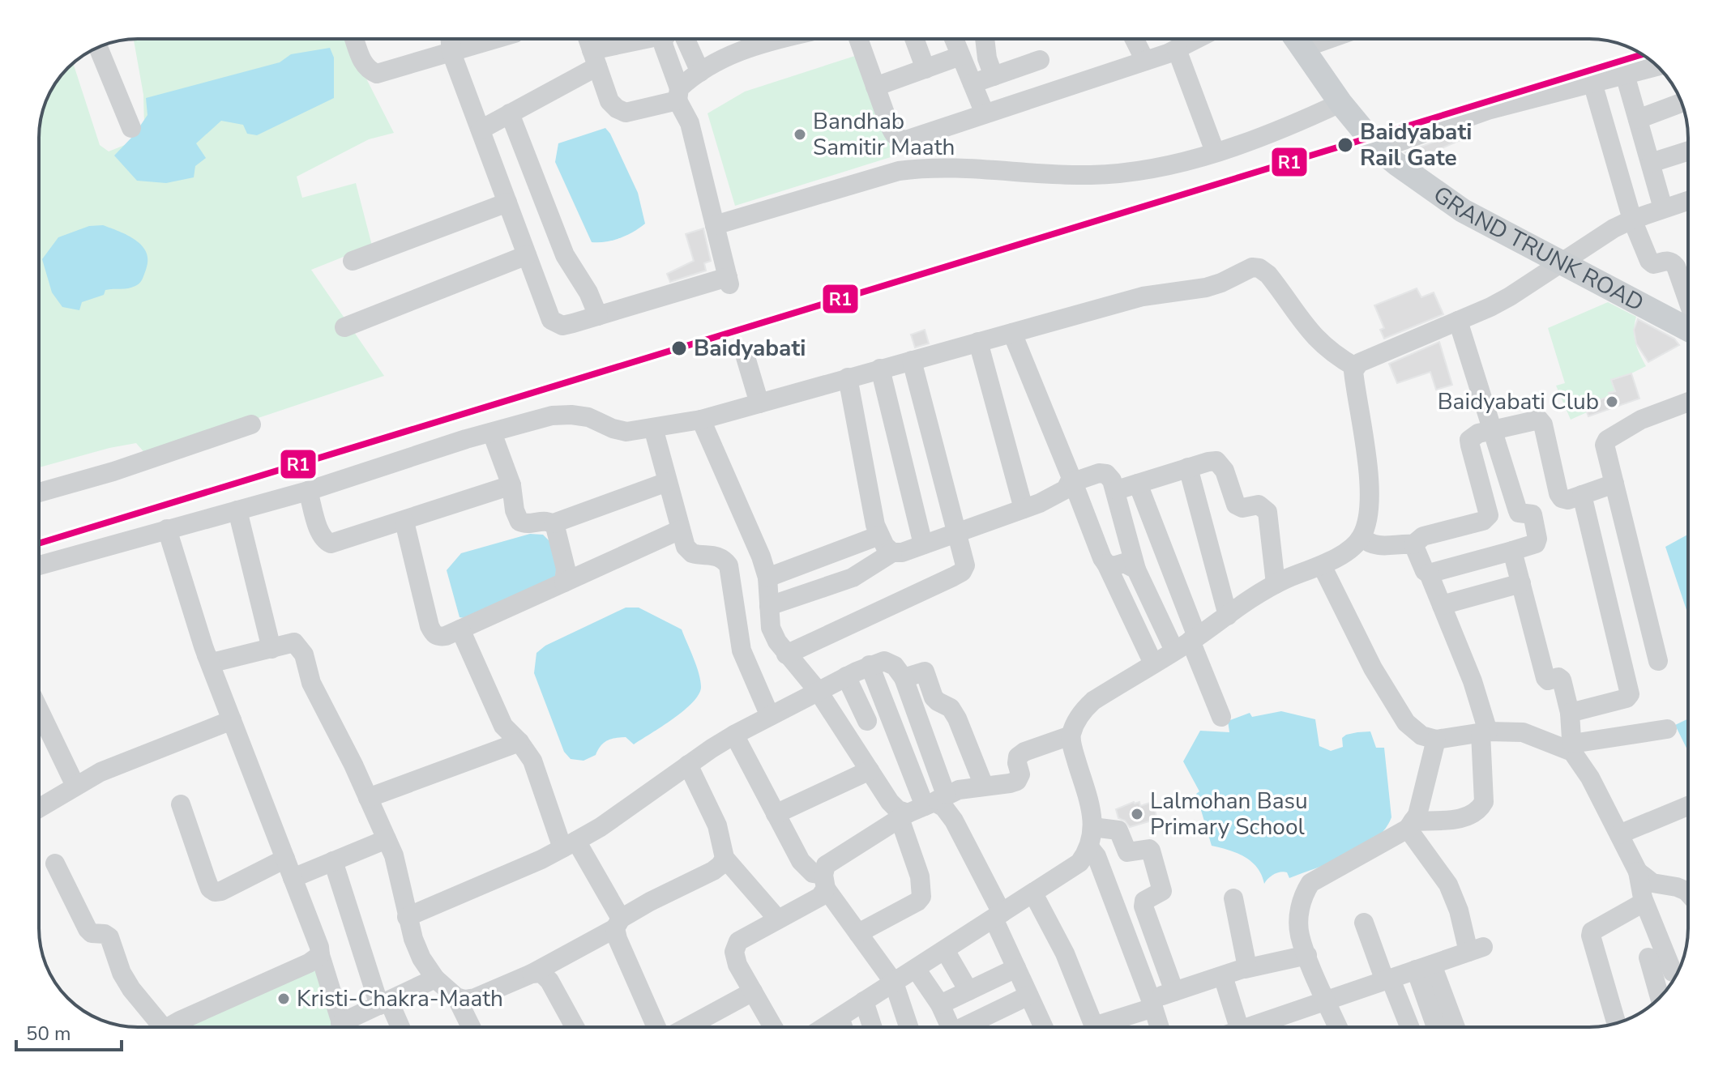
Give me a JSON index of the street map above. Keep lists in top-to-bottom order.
{
  "streets": {
    "main road": ["GRAND TRUNK ROAD"]
  },
  "places": [
    "Bandhab Samitir Maath",
    "Baidyabati Rail Gate",
    "Baidyabati",
    "Baidyabati Club",
    "Lalmohan Basu Primary School",
    "Kristi-Chakra-Maath"
  ],
  "lines": ["transit line R1"],
  "scale_bar": "50 m"
}
